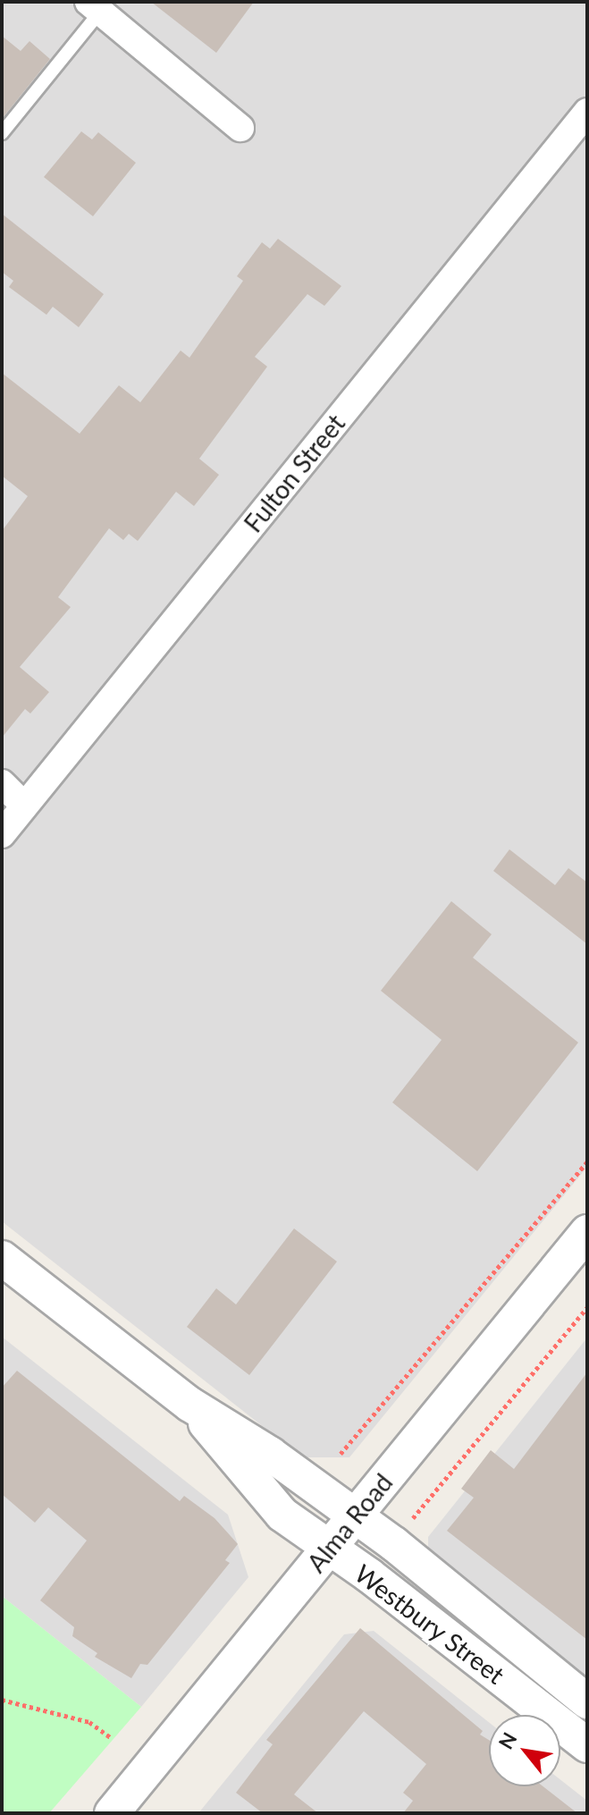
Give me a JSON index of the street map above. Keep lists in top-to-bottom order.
{
  "streets": {
    "street": ["Fulton Street", "Alma Road", "Westbury Street"]
  },
  "crossings": [
    ["Alma Road", "Westbury Street"]
  ],
  "north": "top left"
}
